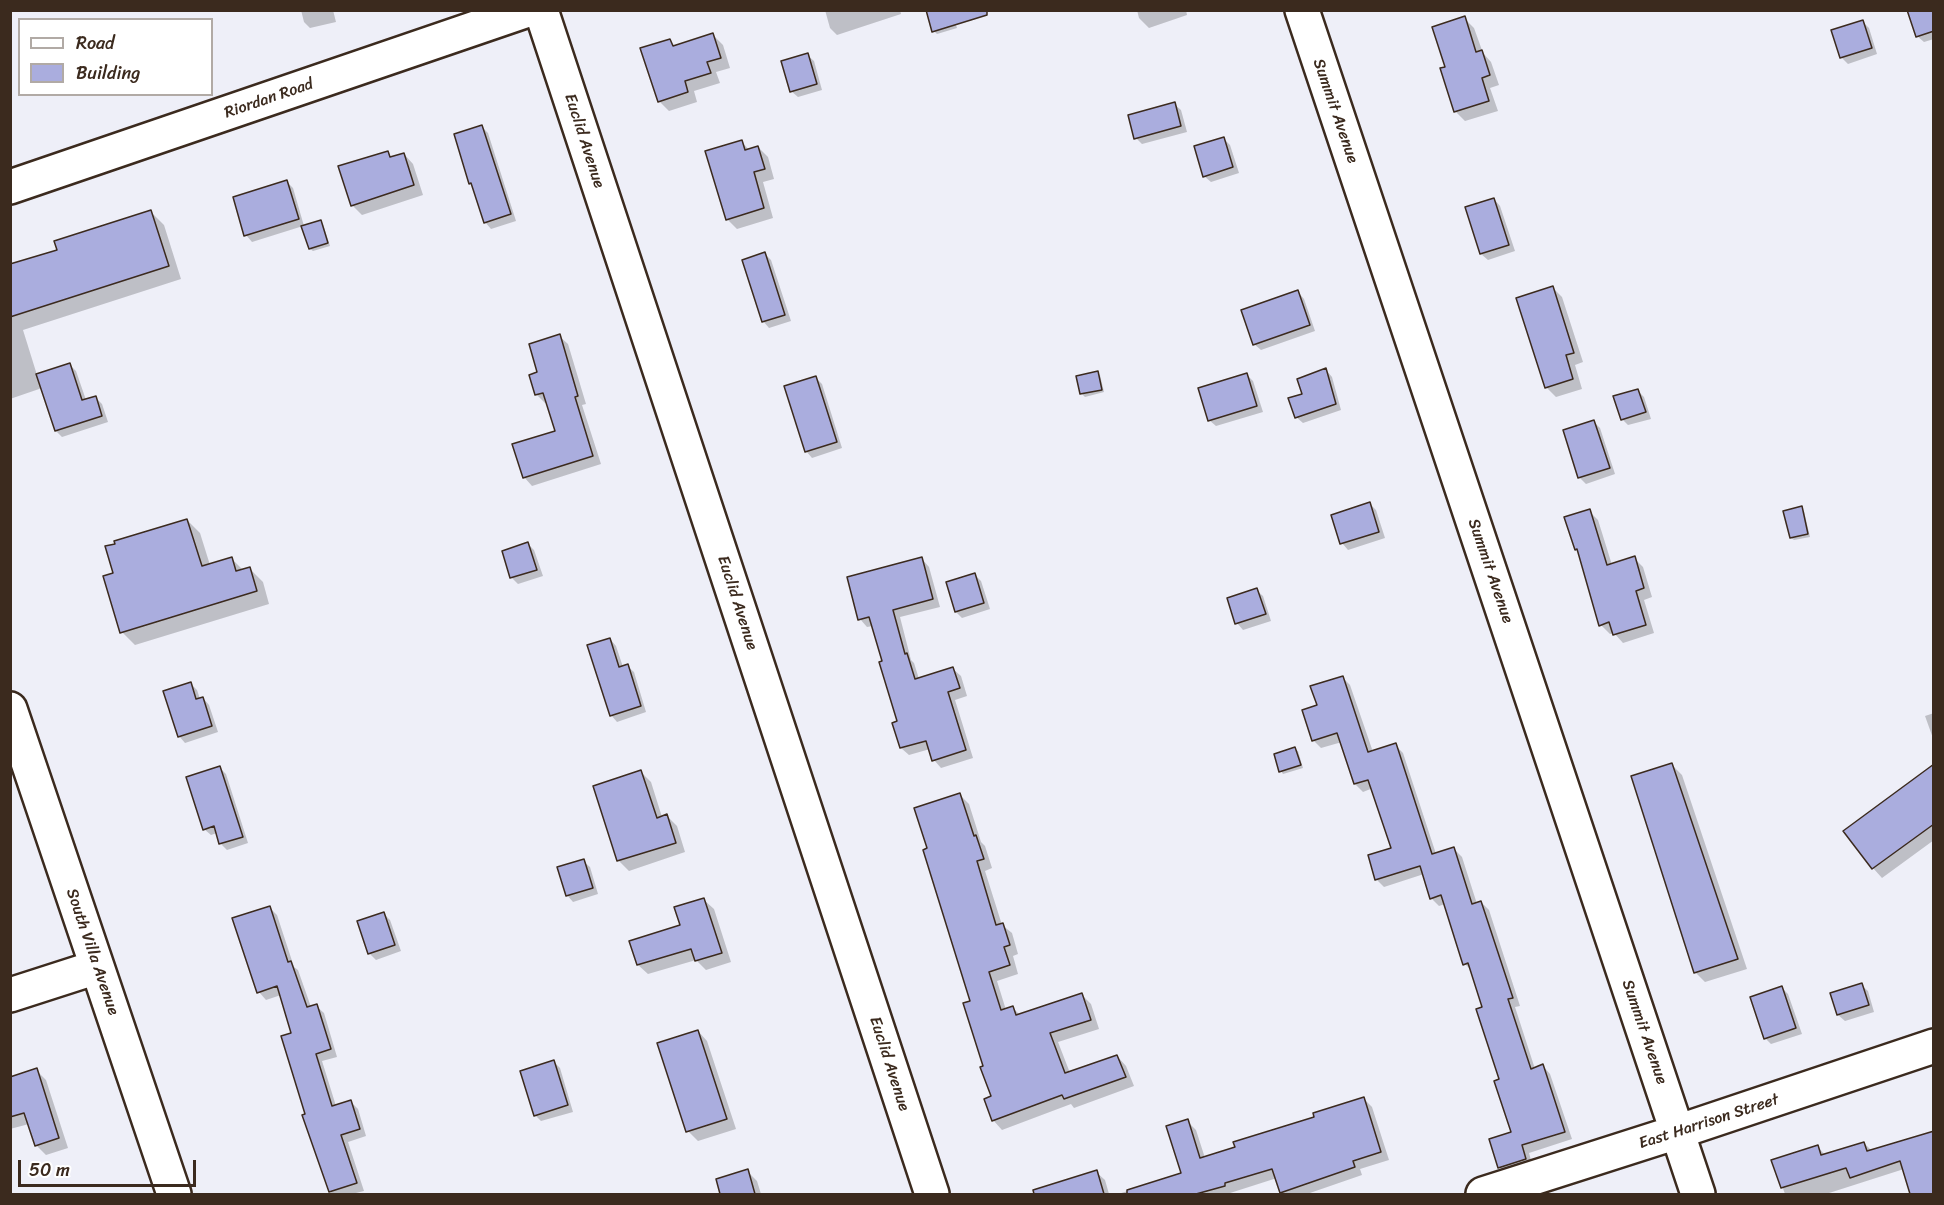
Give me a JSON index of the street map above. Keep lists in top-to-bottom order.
{
  "streets": {
    "street": [
      "Riordan Road",
      "Summit Avenue",
      "Euclid Avenue",
      "South Villa Avenue",
      "East Harrison Street"
    ]
  },
  "crossings": [
    ["Summit Avenue", "East Harrison Street"]
  ],
  "legend": ["Road", "Building"],
  "scale_bar": "50 m"
}
